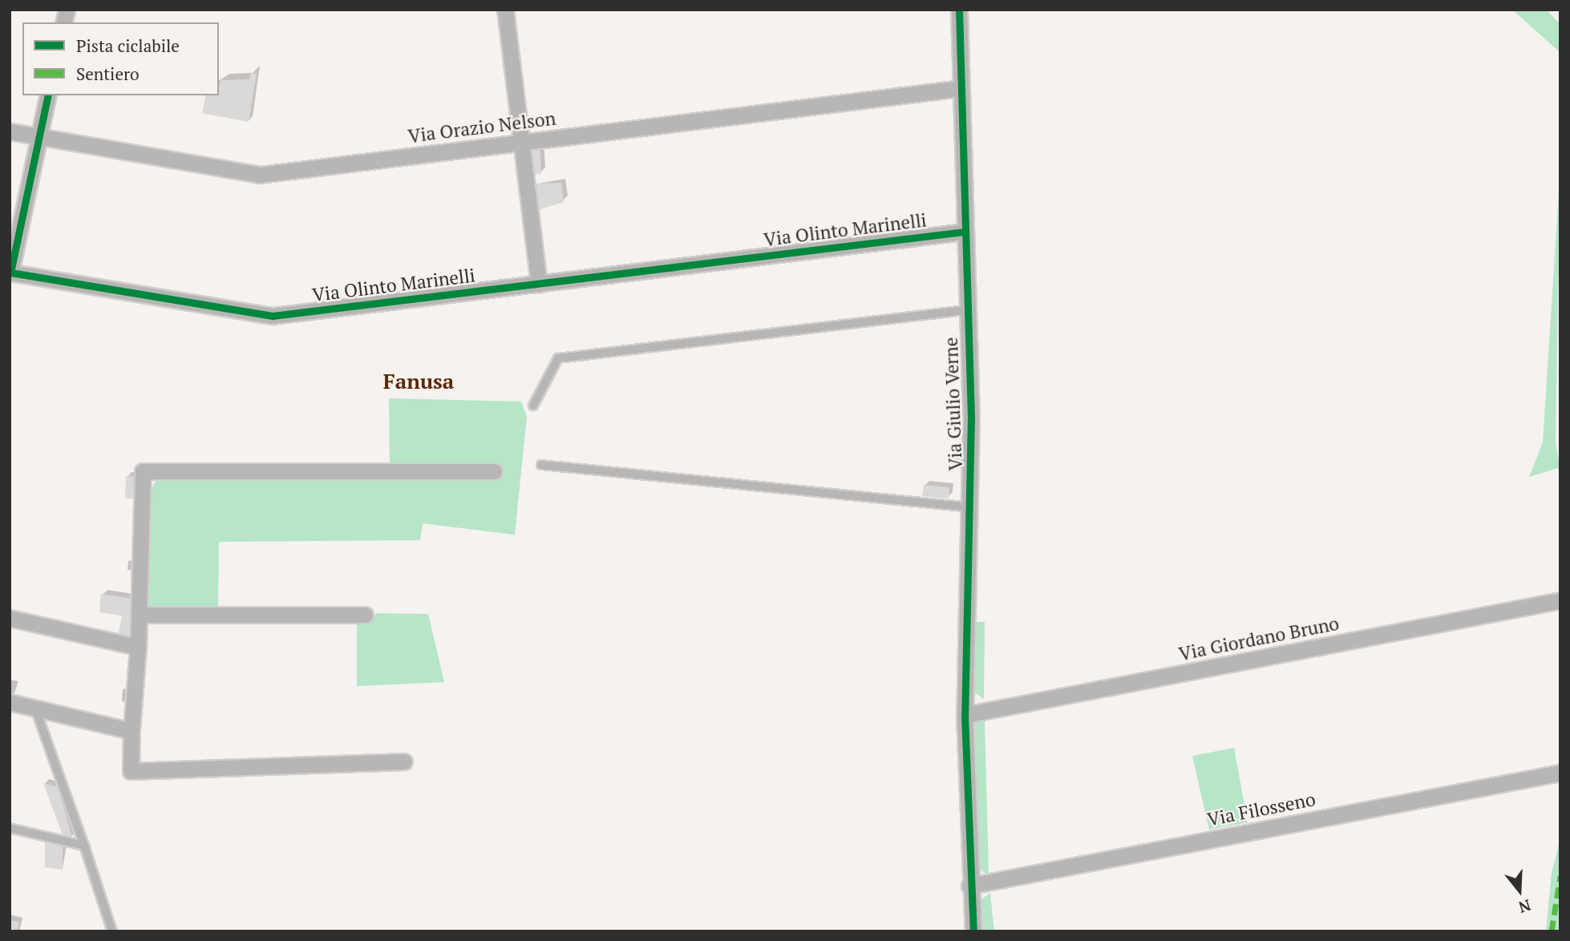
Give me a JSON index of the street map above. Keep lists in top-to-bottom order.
{
  "streets": {
    "street": [
      "Via Orazio Nelson",
      "Via Olinto Marinelli",
      "Via Giulio Verne",
      "Via Giordano Bruno",
      "Via Filosseno"
    ]
  },
  "crossings": [
    ["Via Orazio Nelson", "Via Olinto Marinelli"],
    ["Via Orazio Nelson", "Via Giulio Verne"],
    ["Via Olinto Marinelli", "Via Giulio Verne"],
    ["Via Giulio Verne", "Via Giordano Bruno"],
    ["Via Giulio Verne", "Via Filosseno"]
  ],
  "districts": ["Fanusa"],
  "legend": ["Pista ciclabile", "Sentiero"],
  "north": "bottom"
}
